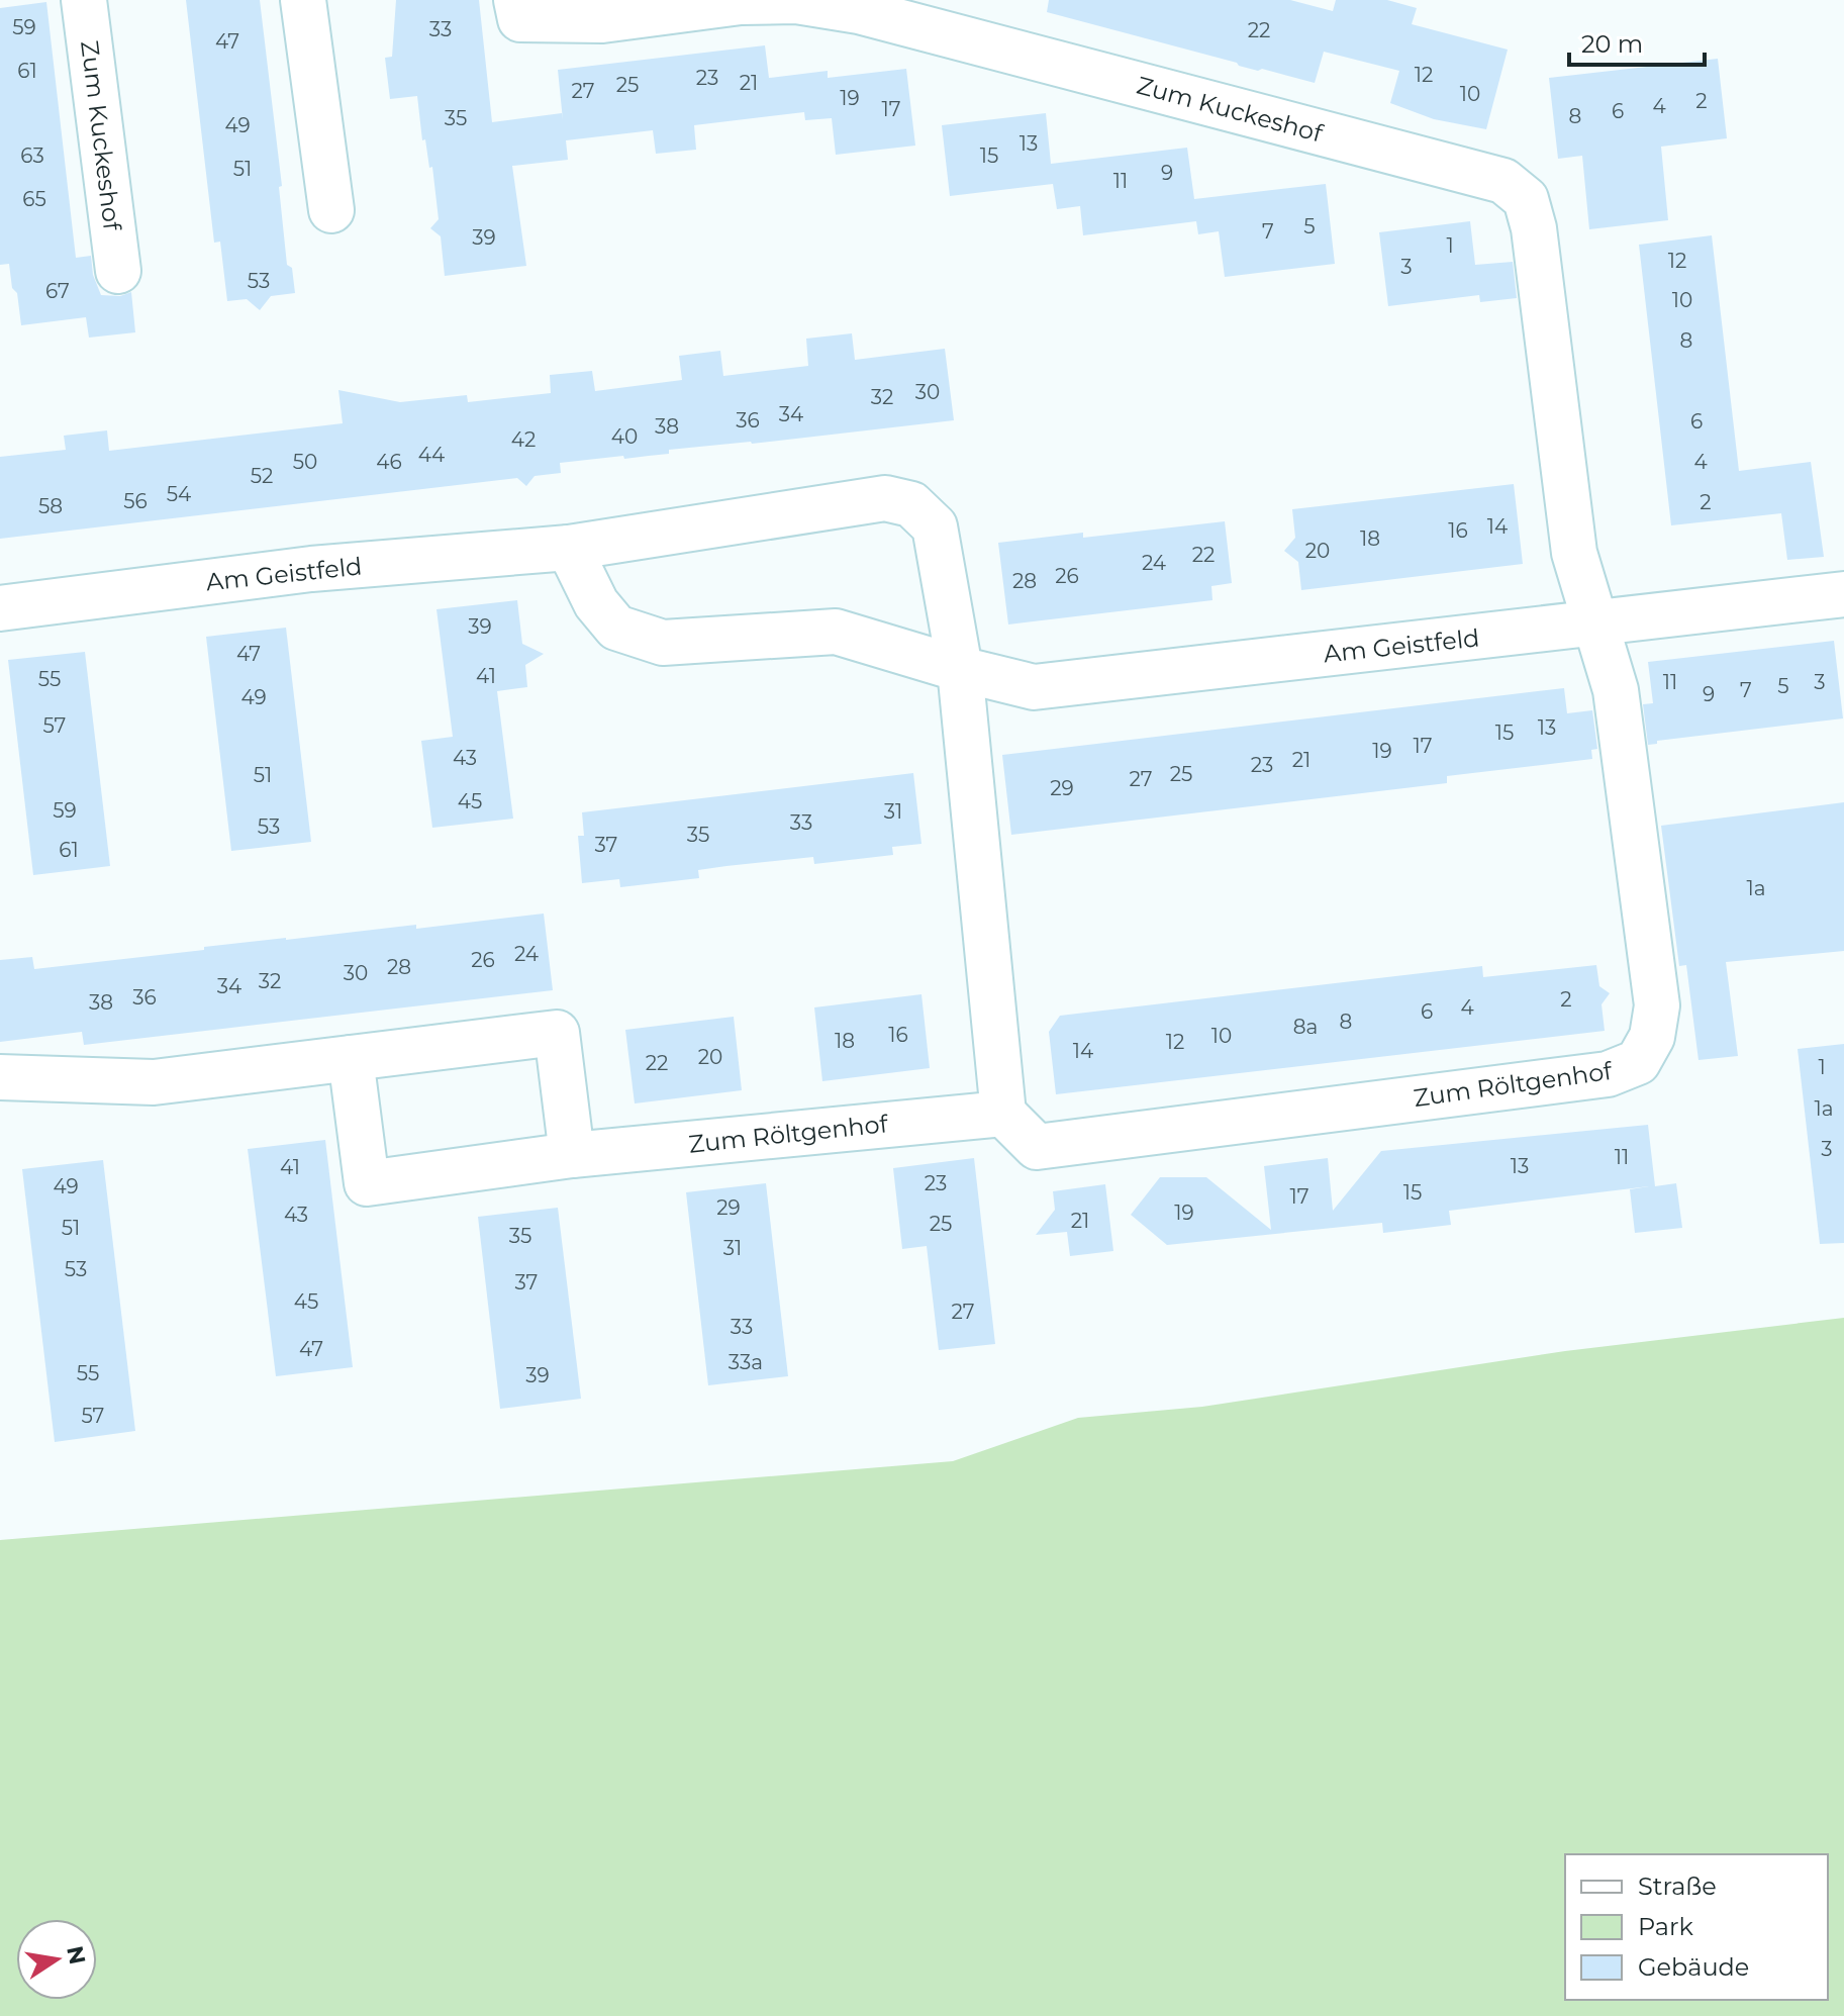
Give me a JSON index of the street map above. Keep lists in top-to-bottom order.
{
  "streets": {
    "street": ["Zum Kuckeshof", "Am Geistfeld", "Zum Röltgenhof"]
  },
  "crossings": [
    ["Zum Kuckeshof", "Am Geistfeld"],
    ["Zum Kuckeshof", "Zum Röltgenhof"],
    ["Am Geistfeld", "Zum Röltgenhof"]
  ],
  "house_numbers": [
    "59",
    "33",
    "22",
    "47",
    "61",
    "12",
    "23",
    "21",
    "25",
    "27",
    "10",
    "19",
    "2",
    "4",
    "17",
    "6",
    "8",
    "35",
    "49",
    "13",
    "63",
    "15",
    "51",
    "9",
    "11",
    "65",
    "5",
    "7",
    "39",
    "1",
    "12",
    "3",
    "53",
    "67",
    "10",
    "8",
    "30",
    "32",
    "34",
    "36",
    "6",
    "38",
    "40",
    "42",
    "44",
    "50",
    "46",
    "4",
    "52",
    "54",
    "56",
    "2",
    "58",
    "14",
    "16",
    "18",
    "20",
    "22",
    "24",
    "26",
    "28",
    "39",
    "47",
    "41",
    "55",
    "11",
    "3",
    "5",
    "7",
    "9",
    "49",
    "57",
    "13",
    "15",
    "17",
    "19",
    "43",
    "21",
    "23",
    "25",
    "51",
    "27",
    "29",
    "45",
    "59",
    "31",
    "33",
    "53",
    "35",
    "37",
    "61",
    "1a",
    "24",
    "26",
    "28",
    "30",
    "32",
    "34",
    "36",
    "2",
    "38",
    "4",
    "6",
    "8",
    "8a",
    "16",
    "10",
    "18",
    "12",
    "14",
    "20",
    "22",
    "1",
    "1a",
    "3",
    "11",
    "13",
    "41",
    "23",
    "49",
    "15",
    "17",
    "29",
    "19",
    "43",
    "21",
    "25",
    "51",
    "35",
    "31",
    "53",
    "37",
    "45",
    "27",
    "33",
    "47",
    "33a",
    "55",
    "39",
    "57"
  ],
  "legend": ["Straße", "Park", "Gebäude"],
  "scale_bar": "20 m",
  "north": "right"
}
